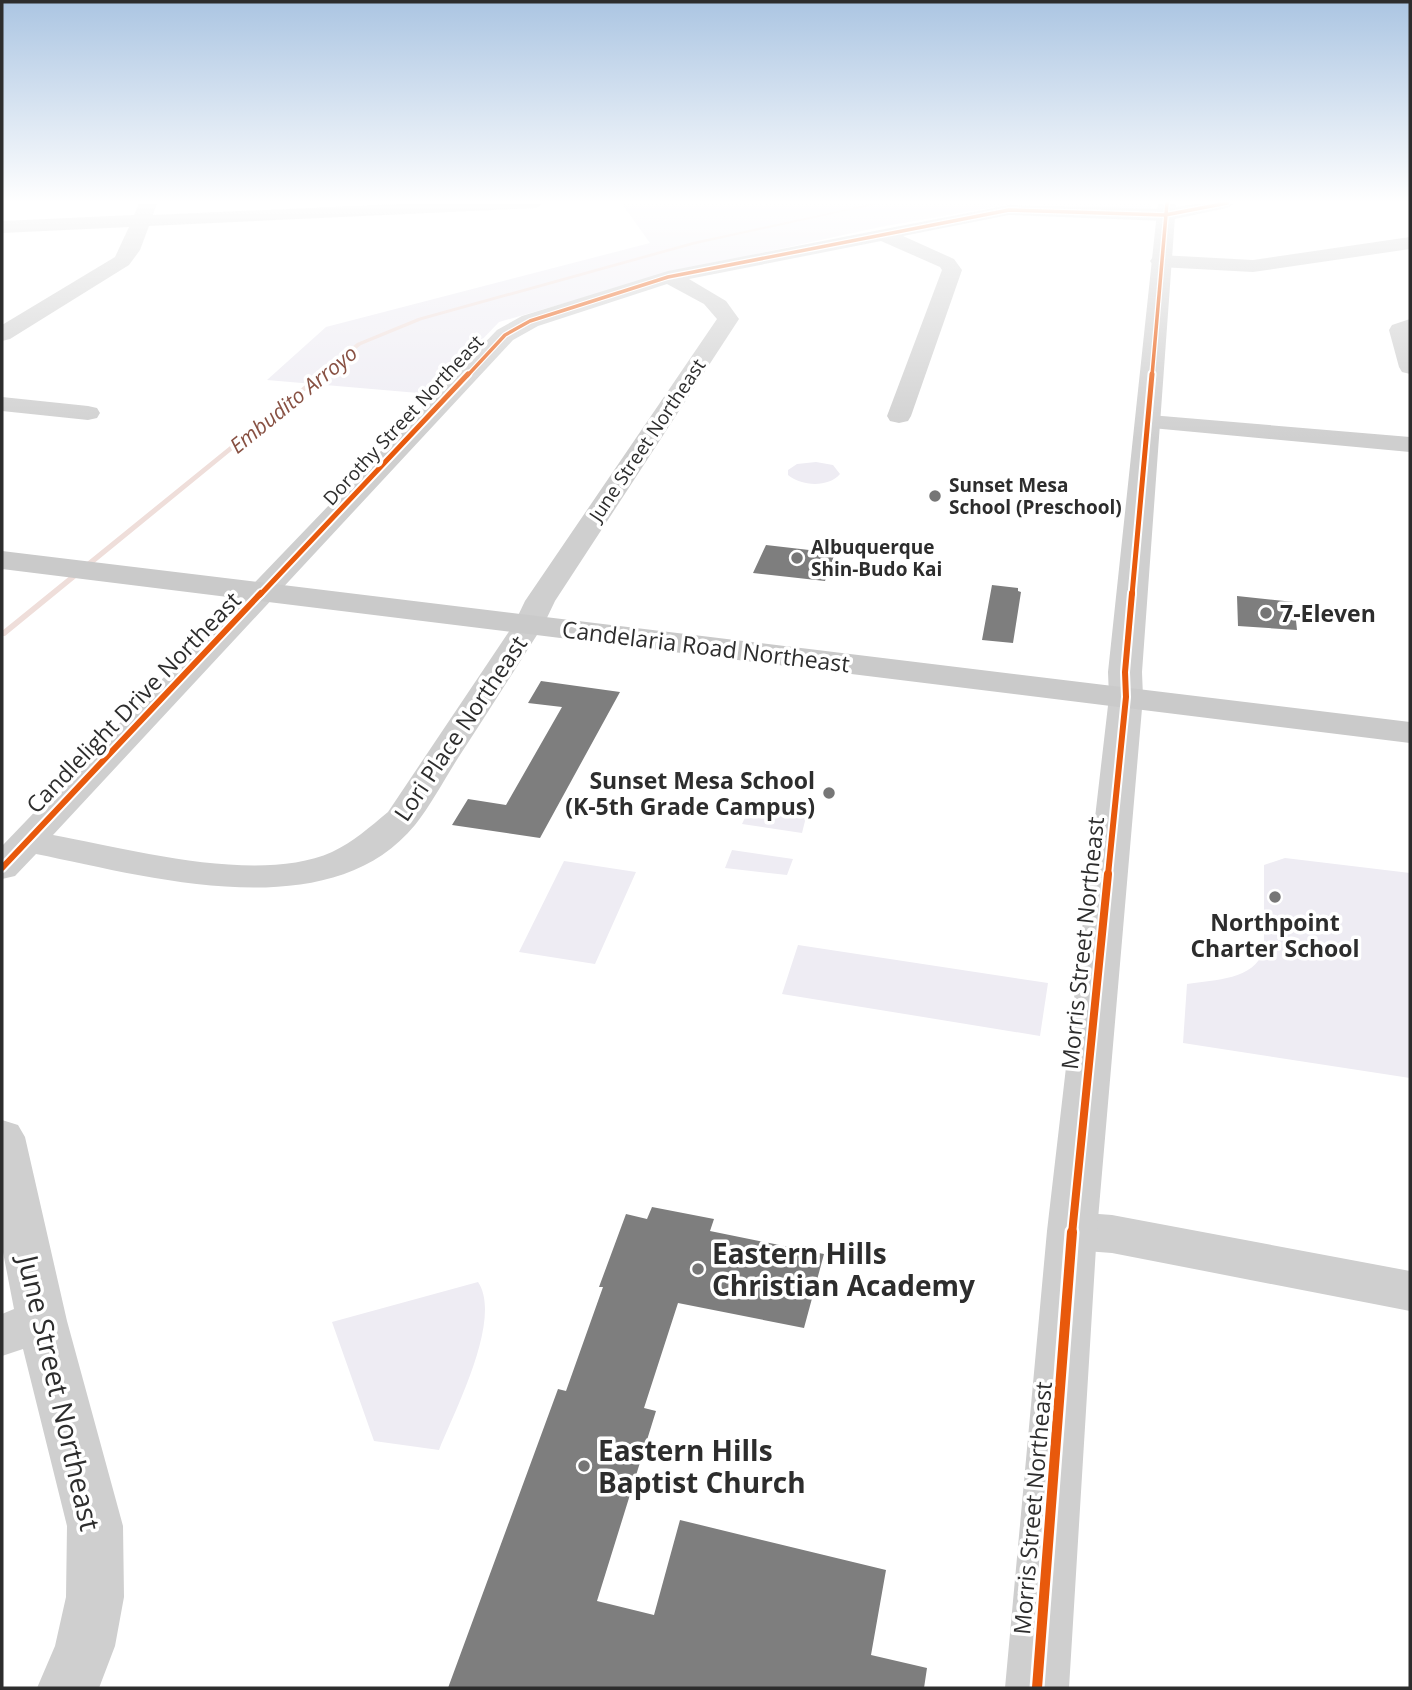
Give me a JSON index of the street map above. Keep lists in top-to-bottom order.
{
  "streets": {
    "main road": ["Candelaria Road Northeast"],
    "street": [
      "Dorothy Street Northeast",
      "June Street Northeast",
      "Candlelight Drive Northeast",
      "Lori Place Northeast",
      "Morris Street Northeast"
    ]
  },
  "crossings": [
    ["Dorothy Street Northeast", "Candelaria Road Northeast"],
    ["Dorothy Street Northeast", "Candlelight Drive Northeast"],
    ["June Street Northeast", "Candelaria Road Northeast"],
    ["June Street Northeast", "Lori Place Northeast"],
    ["Candelaria Road Northeast", "Candlelight Drive Northeast"],
    ["Candelaria Road Northeast", "Lori Place Northeast"],
    ["Candelaria Road Northeast", "Morris Street Northeast"],
    ["Candlelight Drive Northeast", "Lori Place Northeast"]
  ],
  "water": ["Embudito Arroyo"],
  "places": [
    "Sunset Mesa School (Preschool)",
    "Albuquerque Shin-Budo Kai",
    "7-Eleven",
    "Sunset Mesa School (K-5th Grade Campus)",
    "Northpoint Charter School",
    "Eastern Hills Christian Academy",
    "Eastern Hills Baptist Church"
  ]
}
